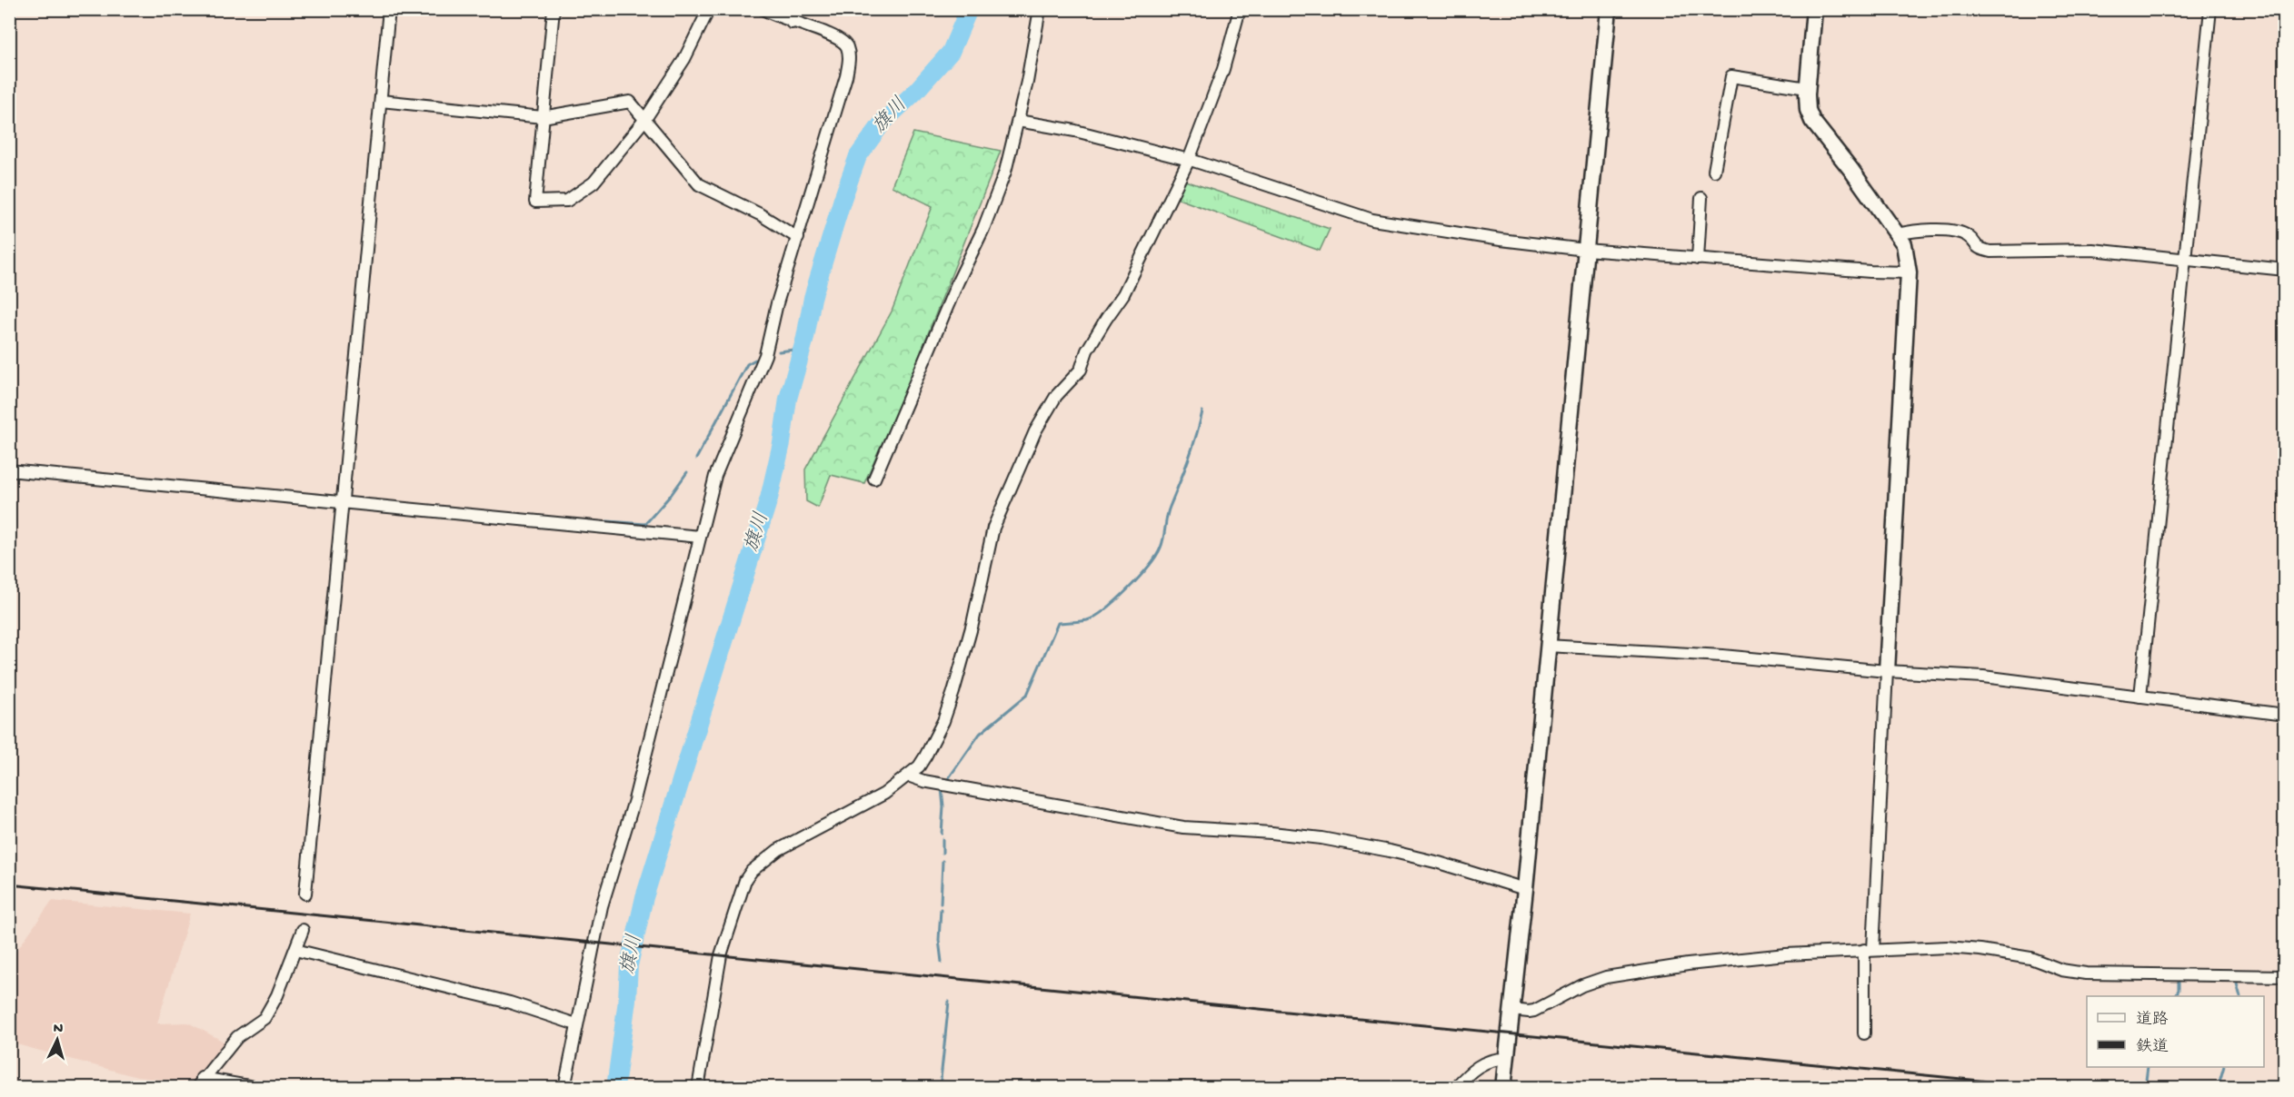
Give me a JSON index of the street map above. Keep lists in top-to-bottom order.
{
  "water": ["旗川"],
  "legend": ["道路", "鉄道"],
  "north": "top"
}
